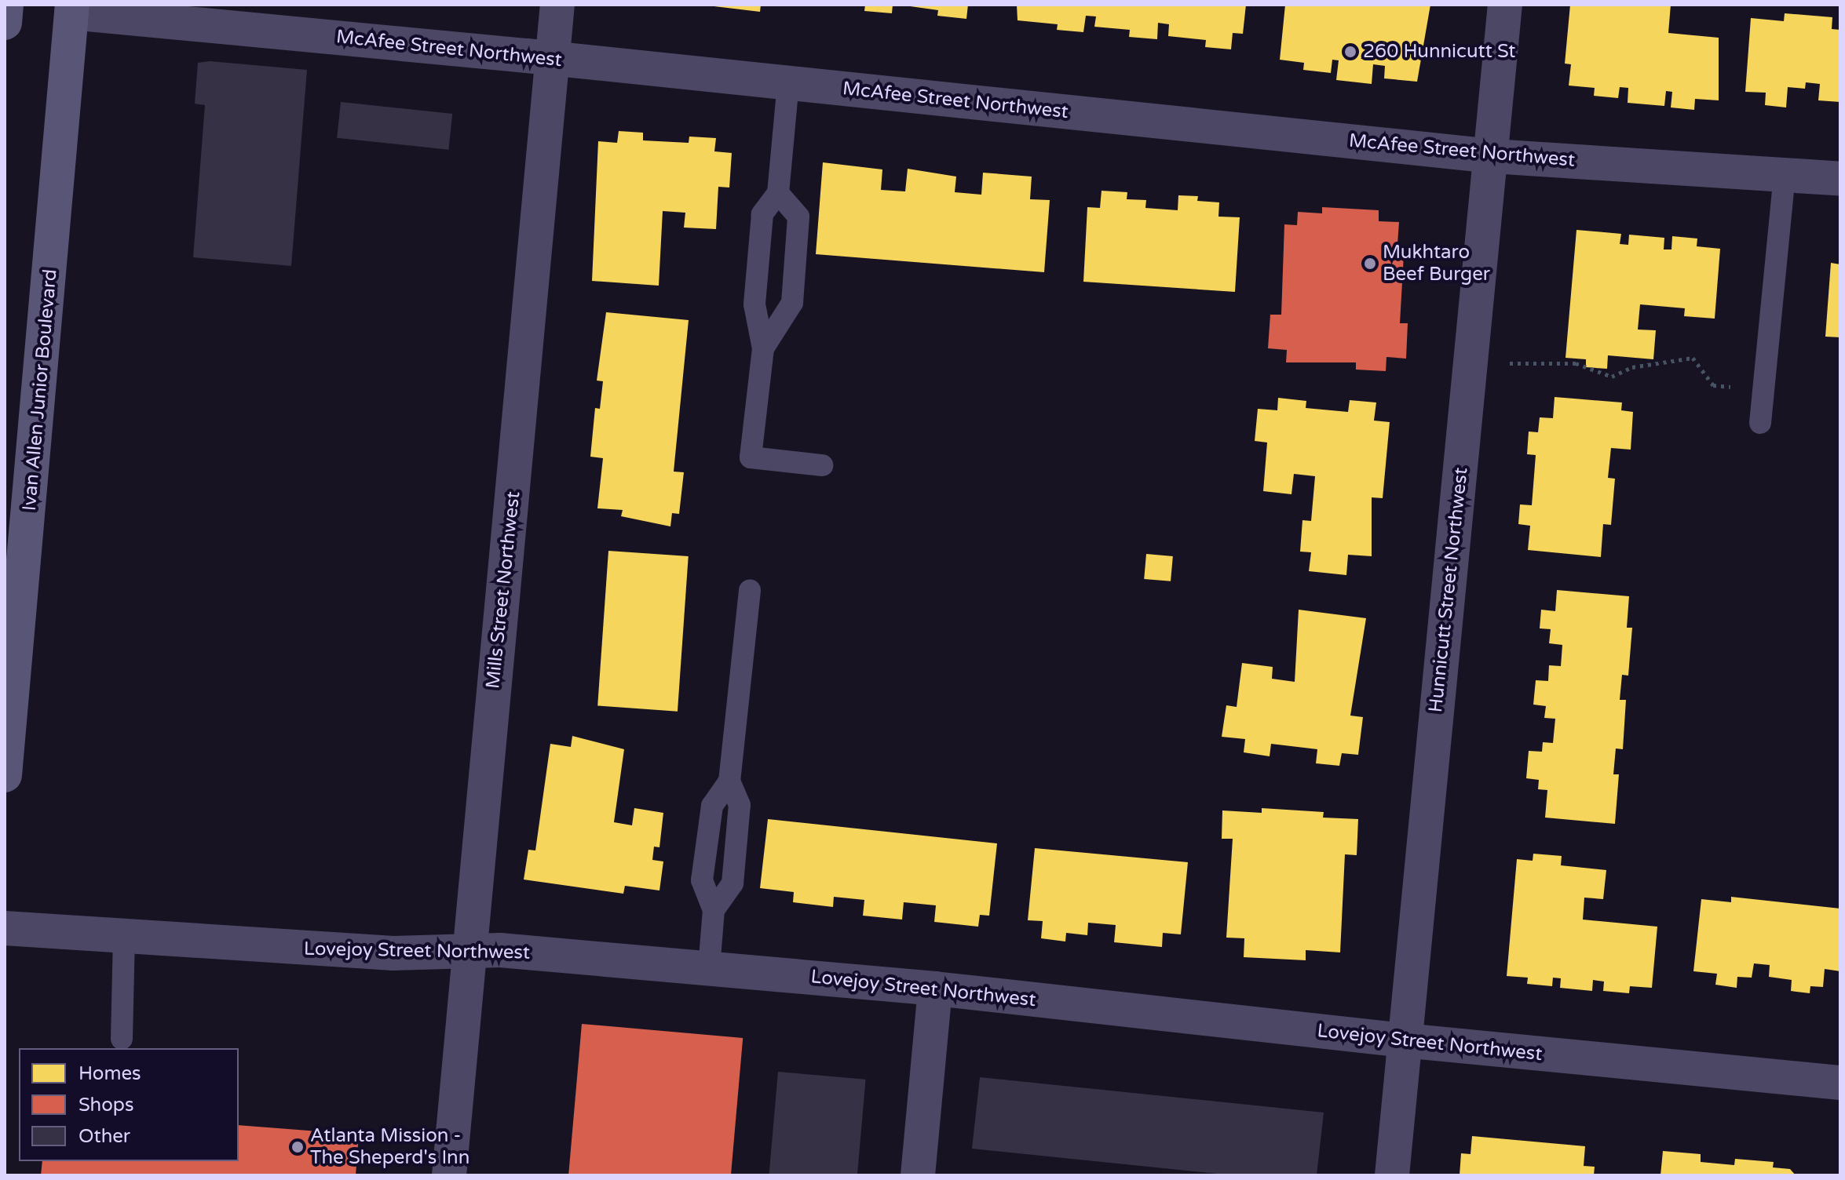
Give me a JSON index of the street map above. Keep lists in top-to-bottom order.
{
  "streets": {
    "main road": ["Ivan Allen Junior Boulevard"],
    "street": [
      "McAfee Street Northwest",
      "Mills Street Northwest",
      "Hunnicutt Street Northwest",
      "Lovejoy Street Northwest"
    ]
  },
  "crossings": [
    ["McAfee Street Northwest", "Ivan Allen Junior Boulevard"],
    ["McAfee Street Northwest", "Mills Street Northwest"],
    ["McAfee Street Northwest", "Hunnicutt Street Northwest"],
    ["Mills Street Northwest", "Lovejoy Street Northwest"],
    ["Hunnicutt Street Northwest", "Lovejoy Street Northwest"]
  ],
  "places": ["260 Hunnicutt St", "Mukhtaro Beef Burger", "Atlanta Mission - The Sheperd's Inn"],
  "legend": ["Homes", "Shops", "Other"]
}
